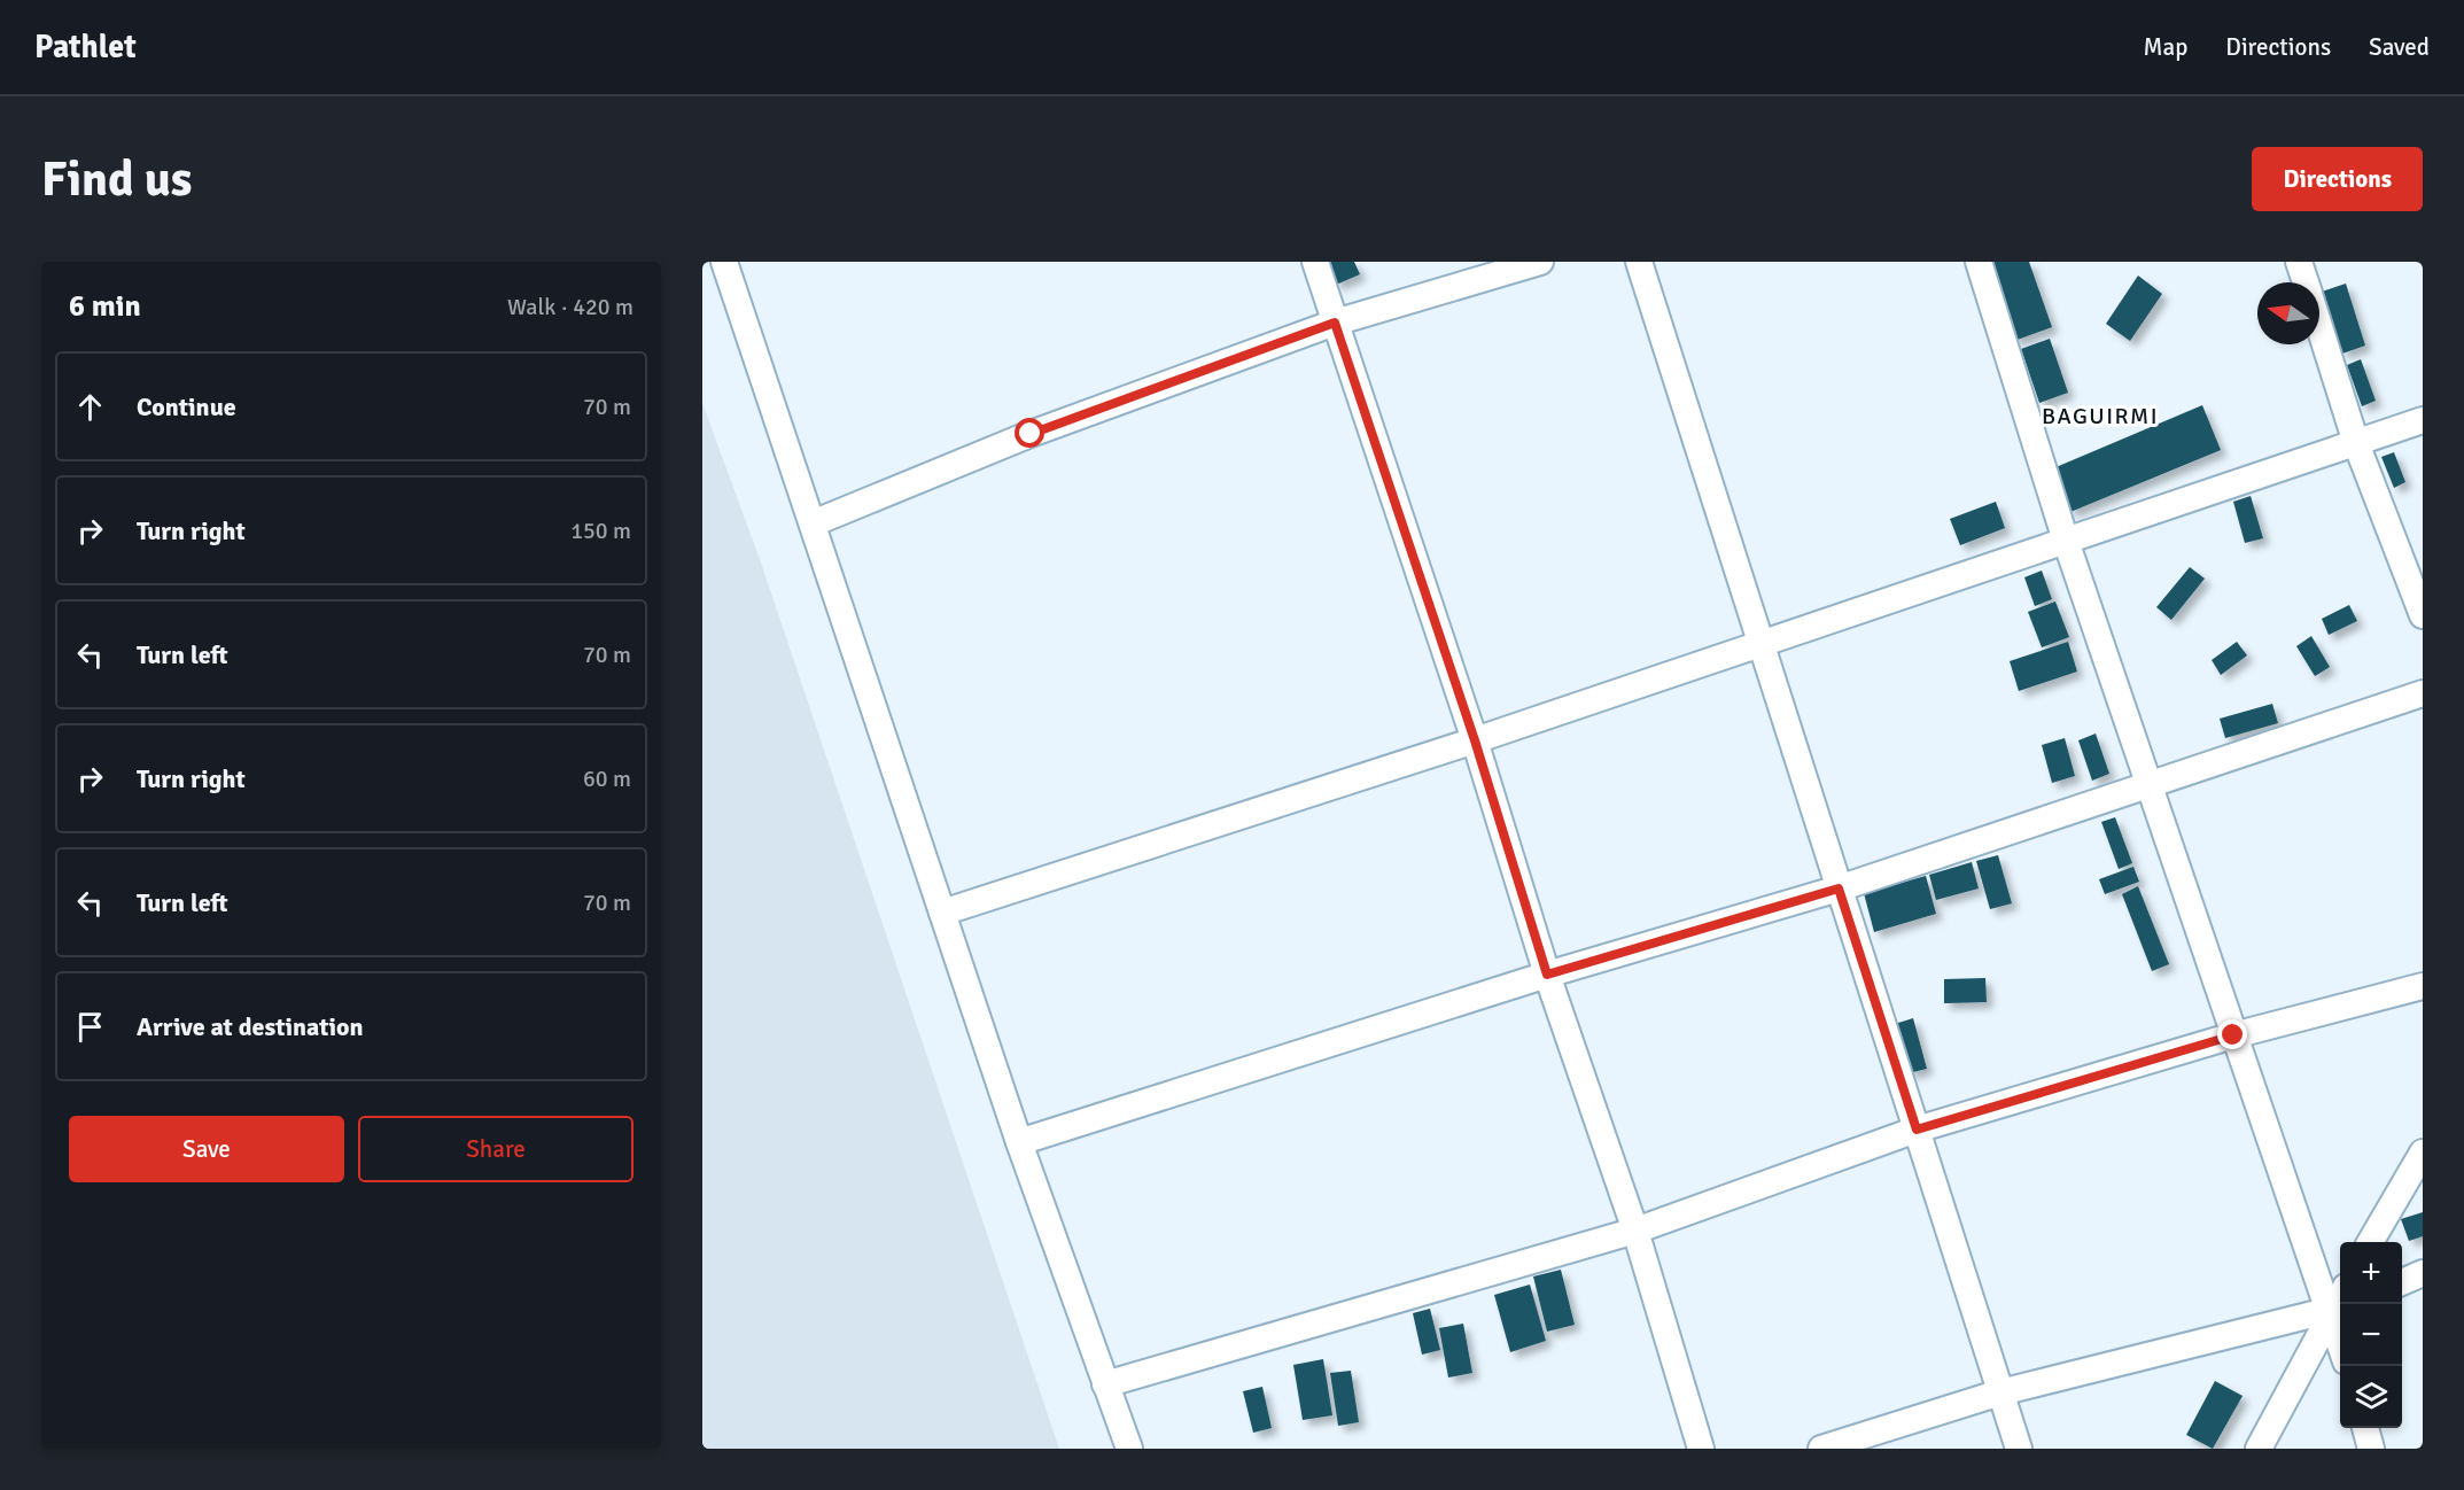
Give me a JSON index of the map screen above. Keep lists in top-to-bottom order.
{
  "districts": ["BAGUIRMI"],
  "north": "left",
  "page": {
    "header": "Pathlet",
    "nav": ["Map", "Directions", "Saved"],
    "buttons": [
      "Directions",
      ["Save", "Share"]
    ],
    "title": "Find us",
    "heading": ["6 min", "Walk · 420 m"],
    "list": [
      ["Continue", "70 m"],
      ["Turn right", "150 m"],
      ["Turn left", "70 m"],
      ["Turn right", "60 m"],
      ["Turn left", "70 m"],
      "Arrive at destination"
    ],
    "map_buttons": ["+", "−"]
  }
}
